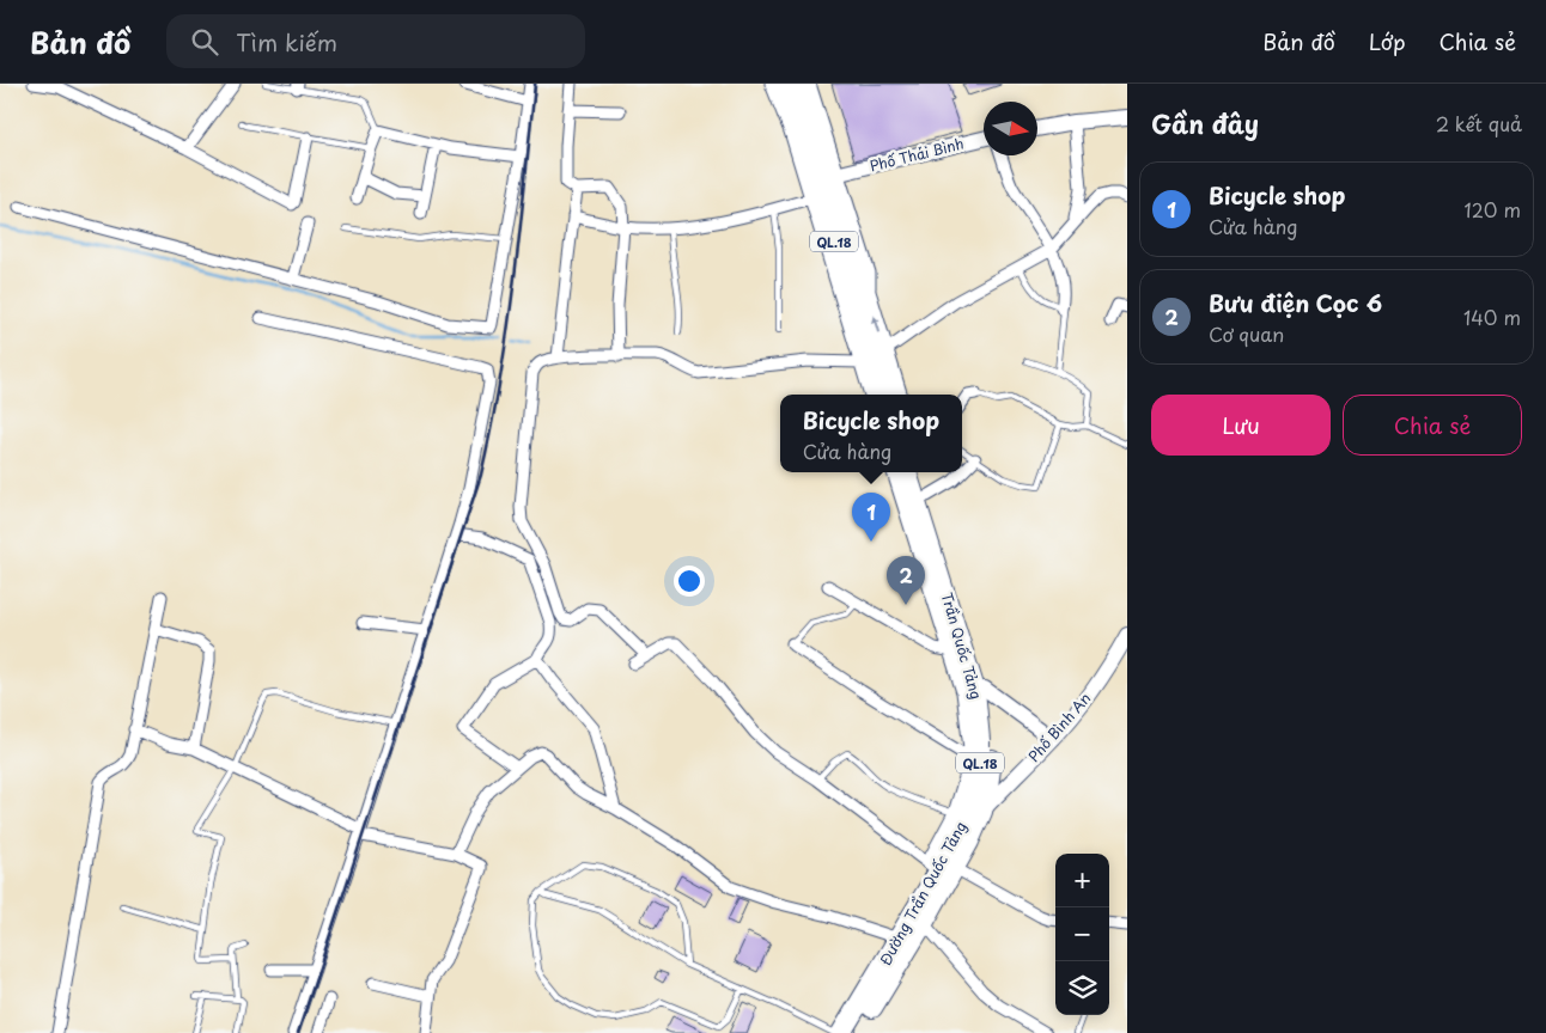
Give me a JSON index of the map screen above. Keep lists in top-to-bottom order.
{
  "streets": {
    "highway": ["QL.18", "Đường Trần Quốc Tảng"],
    "street": ["Phố Thái Bình", "Trần Quốc Tảng", "Phố Bình An"]
  },
  "crossings": [
    ["Trần Quốc Tảng", "Đường Trần Quốc Tảng"],
    ["Phố Bình An", "Đường Trần Quốc Tảng"]
  ],
  "north": "right",
  "page": {
    "header": "Bản đồ",
    "search": "Tìm kiếm",
    "nav": ["Bản đồ", "Lớp", "Chia sẻ"],
    "heading": ["Gần đây", "2 kết quả"],
    "list": [
      {
        "mark": "1",
        "name": "Bicycle shop",
        "note": "Cửa hàng",
        "value": "120 m"
      },
      {
        "mark": "2",
        "name": "Bưu điện Cọc 6",
        "note": "Cơ quan",
        "value": "140 m"
      }
    ],
    "buttons": ["Lưu", "Chia sẻ"],
    "popup": ["Bicycle shop", "Cửa hàng"],
    "pins": ["1", "2"],
    "map_buttons": ["+", "−"]
  }
}
